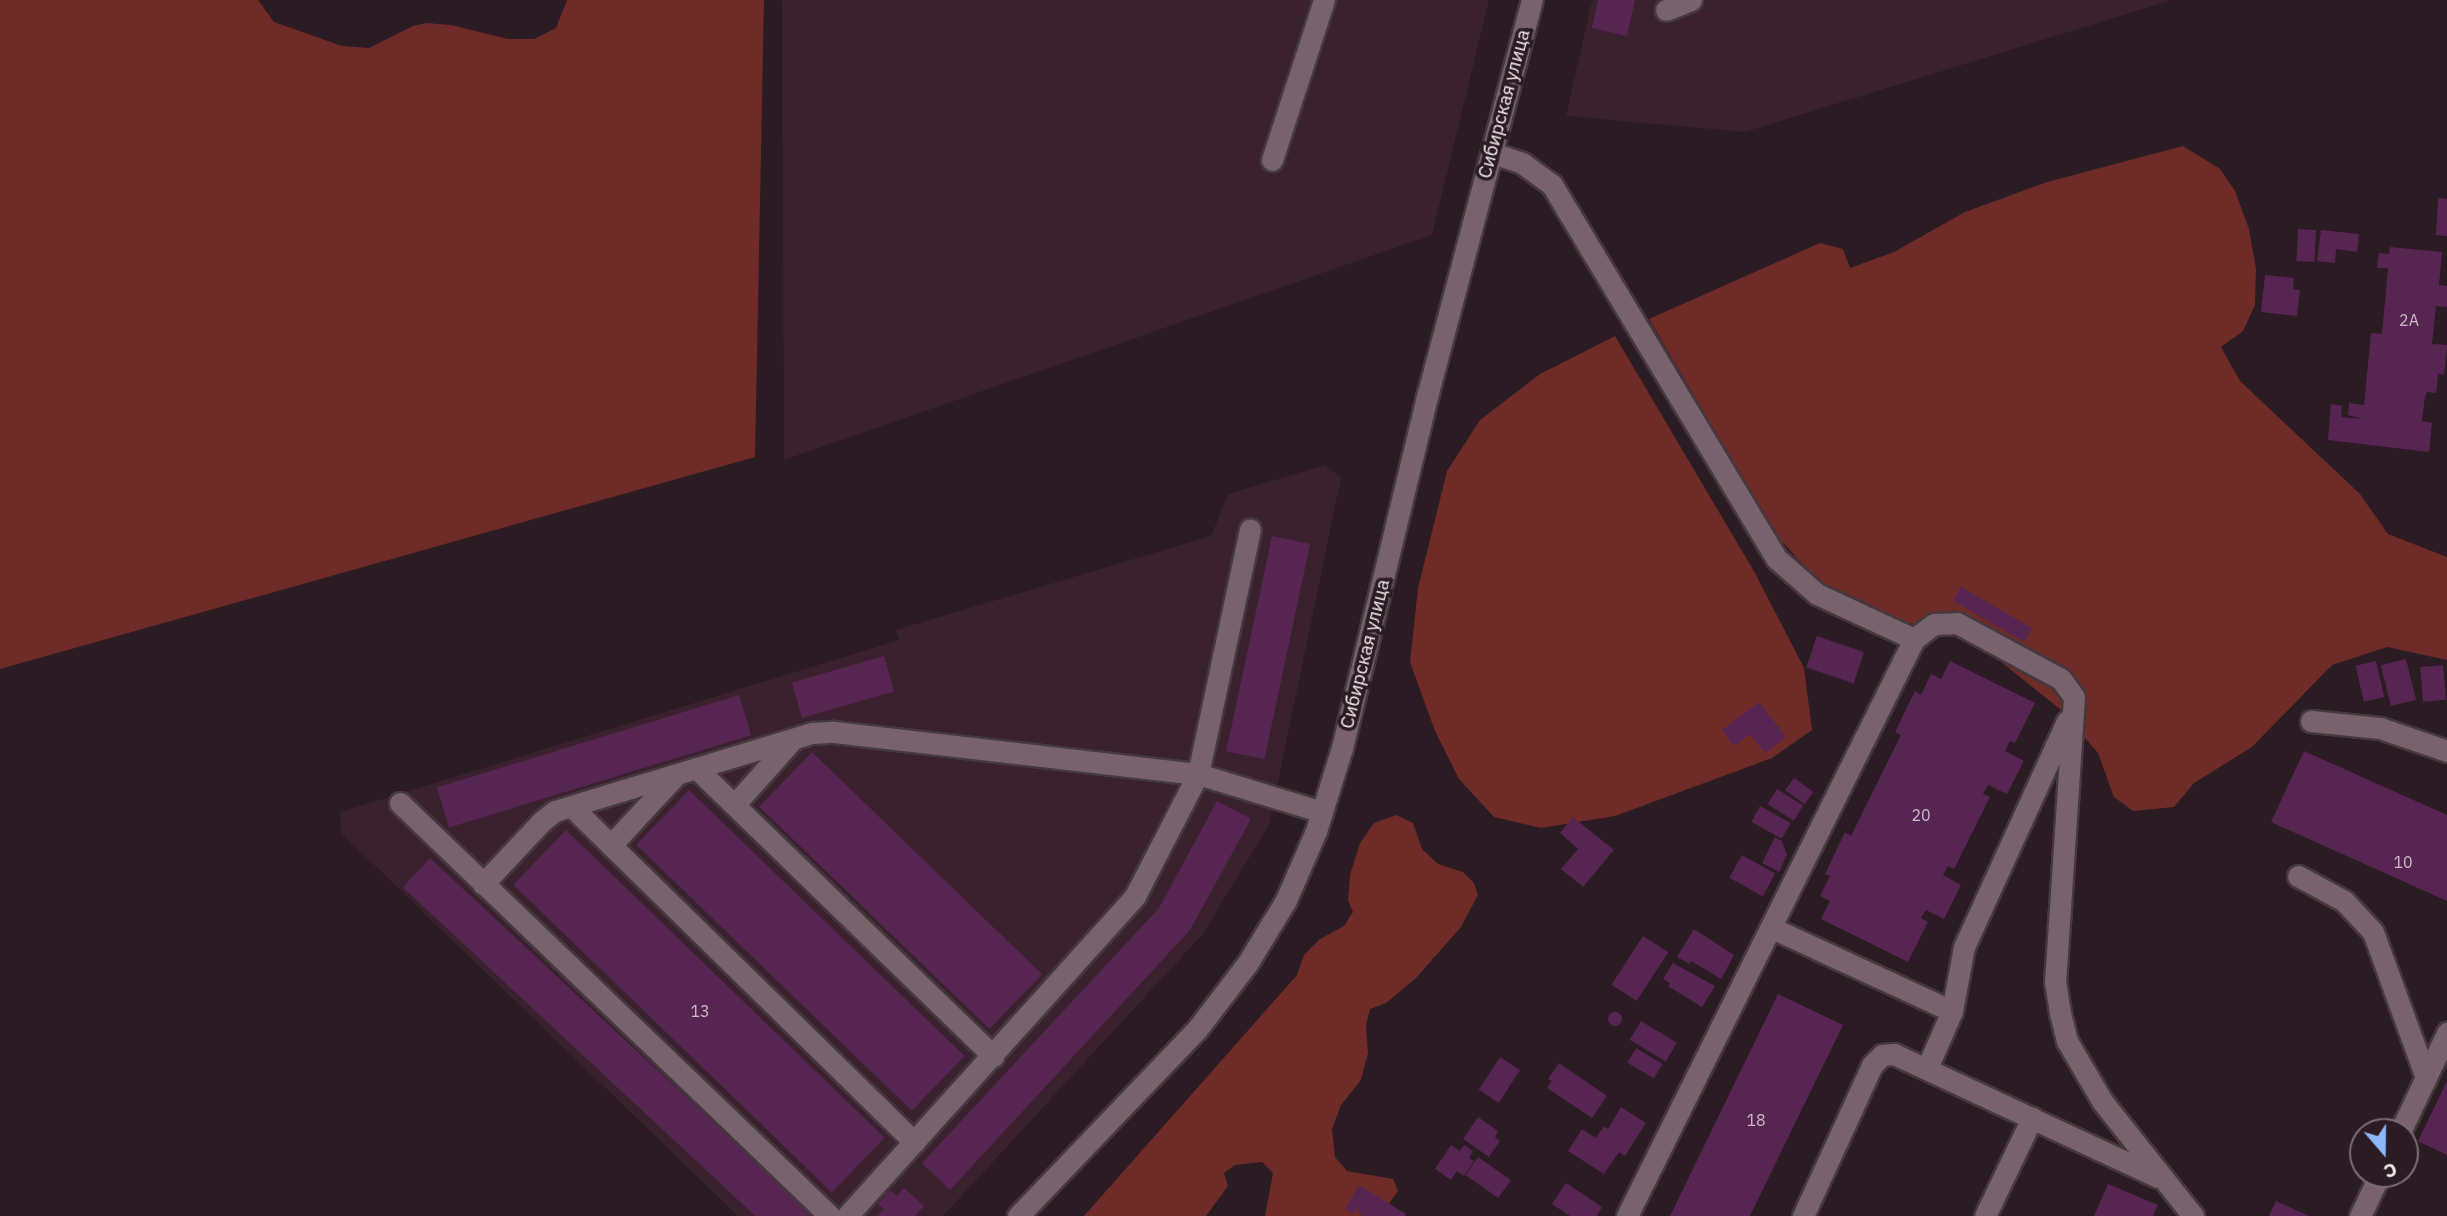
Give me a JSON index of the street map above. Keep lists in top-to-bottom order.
{
  "streets": {
    "street": ["Сибирская улица"]
  },
  "house_numbers": [
    "2А",
    "20",
    "10",
    "13",
    "18"
  ],
  "north": "bottom"
}
